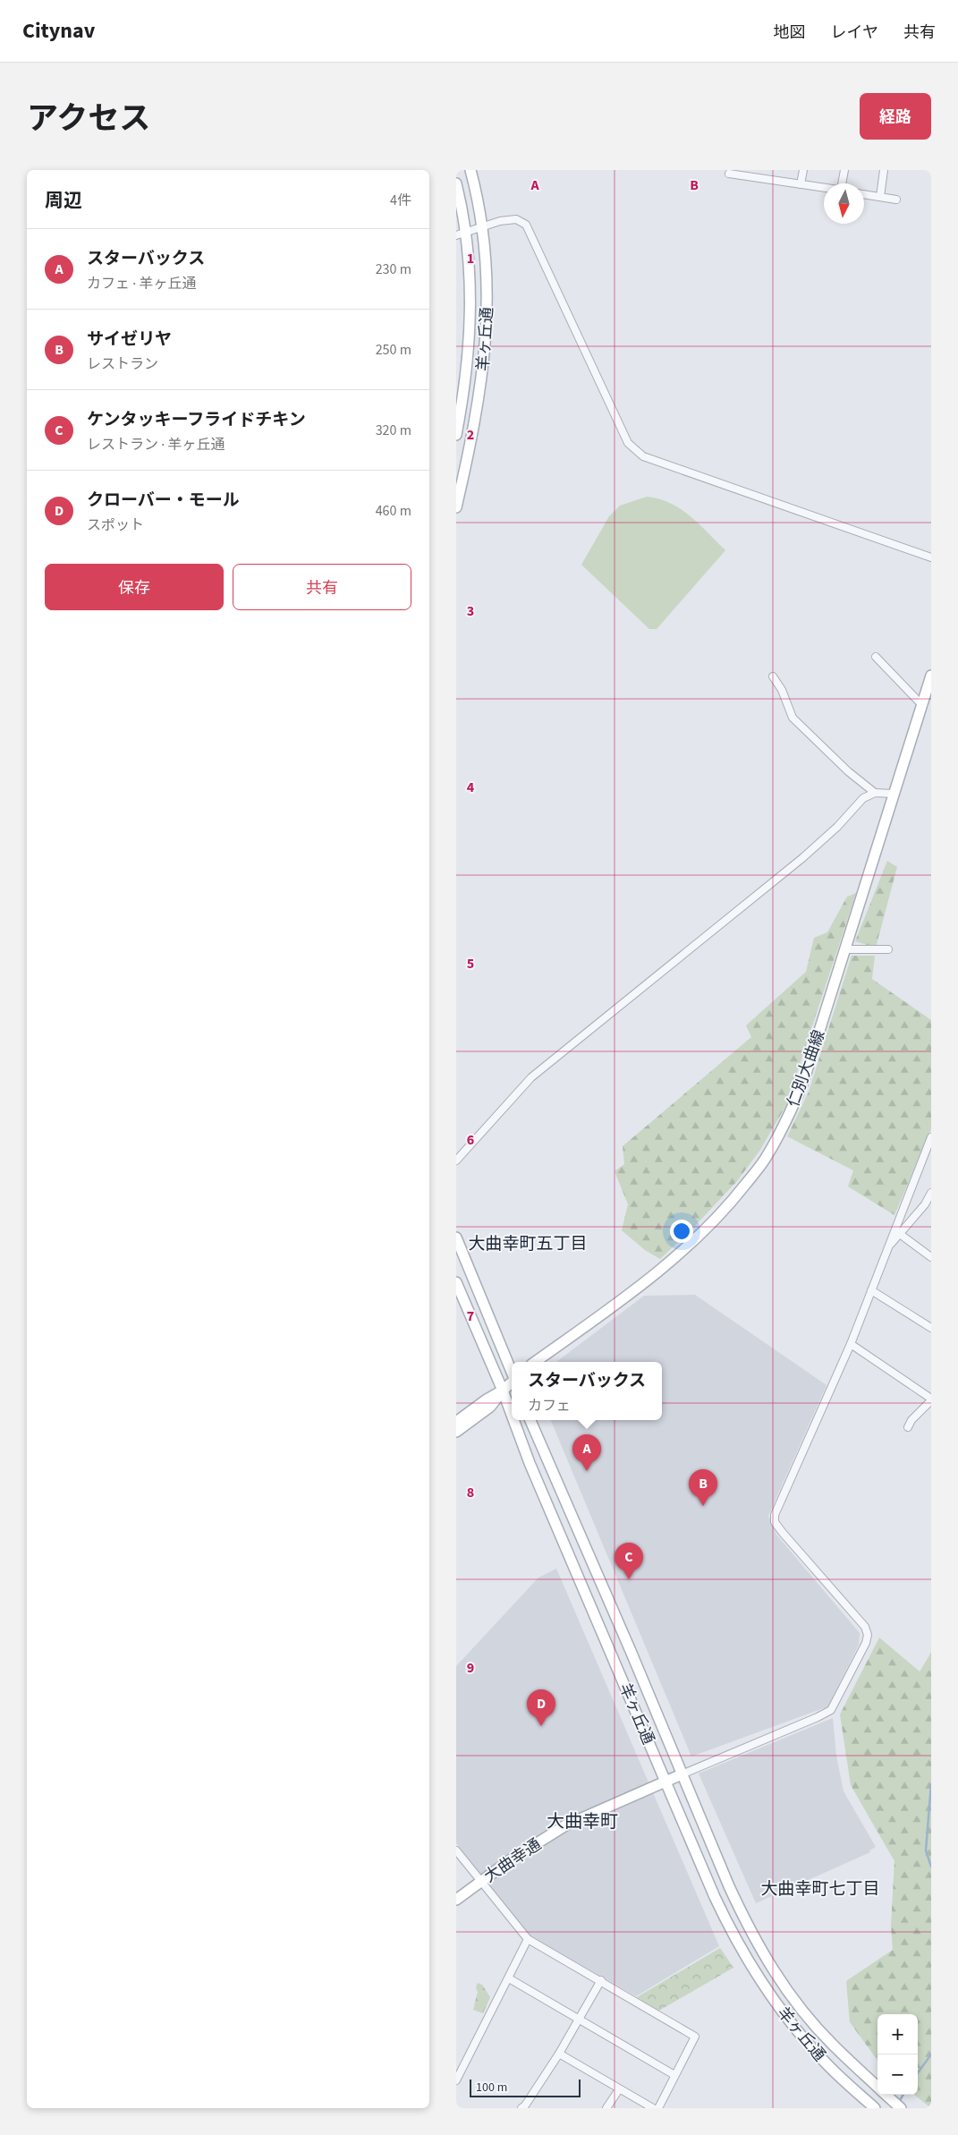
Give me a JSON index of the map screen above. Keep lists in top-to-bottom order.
{
  "streets": {
    "main road": ["羊ヶ丘通", "仁別大曲線", "大曲幸通"]
  },
  "crossings": [
    ["羊ヶ丘通", "大曲幸通"]
  ],
  "districts": ["大曲幸町五丁目", "大曲幸町", "大曲幸町七丁目"],
  "scale_bar": "100 m",
  "north": "bottom",
  "page": {
    "header": "Citynav",
    "nav": ["地図", "レイヤ", "共有"],
    "title": "アクセス",
    "buttons": [
      "経路",
      ["保存", "共有"]
    ],
    "heading": ["周辺", "4件"],
    "list": [
      {
        "mark": "A",
        "name": "スターバックス",
        "note": "カフェ · 羊ヶ丘通",
        "value": "230 m"
      },
      {
        "mark": "B",
        "name": "サイゼリヤ",
        "note": "レストラン",
        "value": "250 m"
      },
      {
        "mark": "C",
        "name": "ケンタッキーフライドチキン",
        "note": "レストラン · 羊ヶ丘通",
        "value": "320 m"
      },
      {
        "mark": "D",
        "name": "クローバー・モール",
        "note": "スポット",
        "value": "460 m"
      }
    ],
    "popup": ["スターバックス", "カフェ"],
    "pins": [
      "A",
      "B",
      "C",
      "D"
    ],
    "map_buttons": ["+", "−"],
    "scale": "100 m"
  },
  "grid": {
    "columns": ["A", "B"],
    "rows": [
      "1",
      "2",
      "3",
      "4",
      "5",
      "6",
      "7",
      "8",
      "9"
    ]
  }
}
